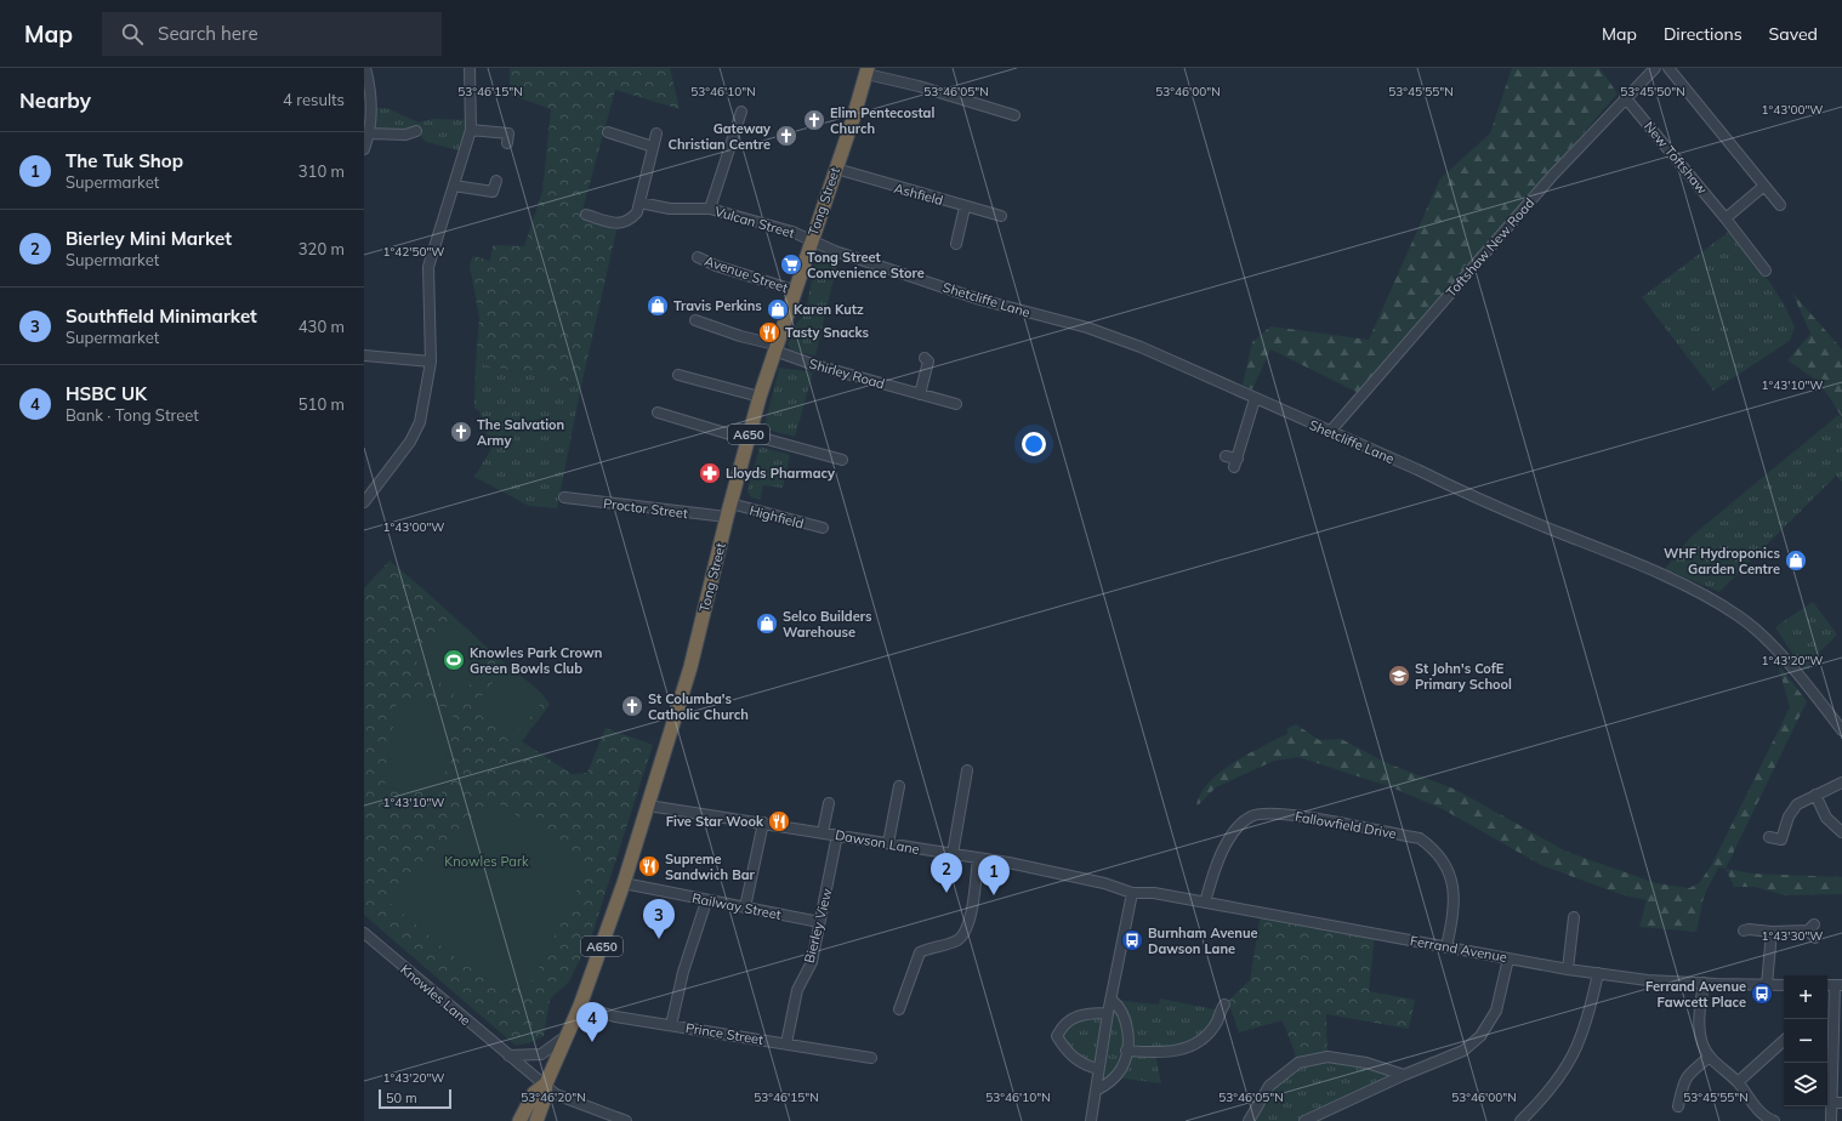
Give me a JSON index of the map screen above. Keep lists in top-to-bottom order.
{
  "streets": {
    "highway": ["Tong Street", "A650"],
    "street": [
      "New Toftshaw",
      "Ashfield",
      "Vulcan Street",
      "Toftshaw New Road",
      "Avenue Street",
      "Shetcliffe Lane",
      "Shirley Road",
      "Proctor Street",
      "Highfield",
      "Fallowfield Drive",
      "Dawson Lane",
      "Railway Street",
      "Bierley View",
      "Ferrand Avenue",
      "Knowles Lane",
      "Prince Street"
    ]
  },
  "crossings": [
    ["New Toftshaw", "Toftshaw New Road"],
    ["Ashfield", "Tong Street"],
    ["Tong Street", "Vulcan Street"],
    ["Tong Street", "Avenue Street"],
    ["Tong Street", "Shetcliffe Lane"],
    ["Tong Street", "Shirley Road"],
    ["Tong Street", "Proctor Street"],
    ["Tong Street", "Highfield"],
    ["Tong Street", "Dawson Lane"],
    ["Tong Street", "Railway Street"],
    ["Tong Street", "Knowles Lane"],
    ["Tong Street", "Prince Street"],
    ["Vulcan Street", "Shetcliffe Lane"],
    ["Toftshaw New Road", "Shetcliffe Lane"],
    ["Fallowfield Drive", "Ferrand Avenue"],
    ["Dawson Lane", "Bierley View"],
    ["Dawson Lane", "Ferrand Avenue"],
    ["Railway Street", "Bierley View"],
    ["Bierley View", "Prince Street"]
  ],
  "parks": ["Knowles Park"],
  "places": {
    "church": [
      "Elim Pentecostal Church",
      "Gateway Christian Centre",
      "The Salvation Army",
      "St Columba's Catholic Church"
    ],
    "supermarket": ["Tong Street Convenience Store"],
    "shop": [
      "Travis Perkins",
      "Karen Kutz",
      "WHF Hydroponics Garden Centre",
      "Selco Builders Warehouse"
    ],
    "restaurant": ["Tasty Snacks", "Five Star Wook", "Supreme Sandwich Bar"],
    "pharmacy": ["Lloyds Pharmacy"],
    "sports": ["Knowles Park Crown Green Bowls Club"],
    "school or university": ["St John's CofE Primary School"],
    "bus stop": ["Burnham Avenue Dawson Lane", "Ferrand Avenue Fawcett Place"]
  },
  "scale_bar": "50 m",
  "page": {
    "header": "Map",
    "search": "Search here",
    "nav": ["Map", "Directions", "Saved"],
    "heading": ["Nearby", "4 results"],
    "list": [
      {
        "mark": "1",
        "name": "The Tuk Shop",
        "note": "Supermarket",
        "value": "310 m"
      },
      {
        "mark": "2",
        "name": "Bierley Mini Market",
        "note": "Supermarket",
        "value": "320 m"
      },
      {
        "mark": "3",
        "name": "Southfield Minimarket",
        "note": "Supermarket",
        "value": "430 m"
      },
      {
        "mark": "4",
        "name": "HSBC UK",
        "note": "Bank · Tong Street",
        "value": "510 m"
      }
    ],
    "pins": [
      "2",
      "1",
      "3",
      "4"
    ],
    "map_buttons": ["+", "−"],
    "scale": "50 m"
  },
  "coordinates": [
    "53°46'15\"N",
    "53°46'10\"N",
    "53°46'05\"N",
    "53°46'00\"N",
    "53°45'55\"N",
    "53°45'50\"N",
    "1°43'00\"W",
    "1°42'50\"W",
    "1°43'10\"W",
    "1°43'20\"W",
    "1°43'30\"W",
    "53°46'20\"N"
  ]
}
